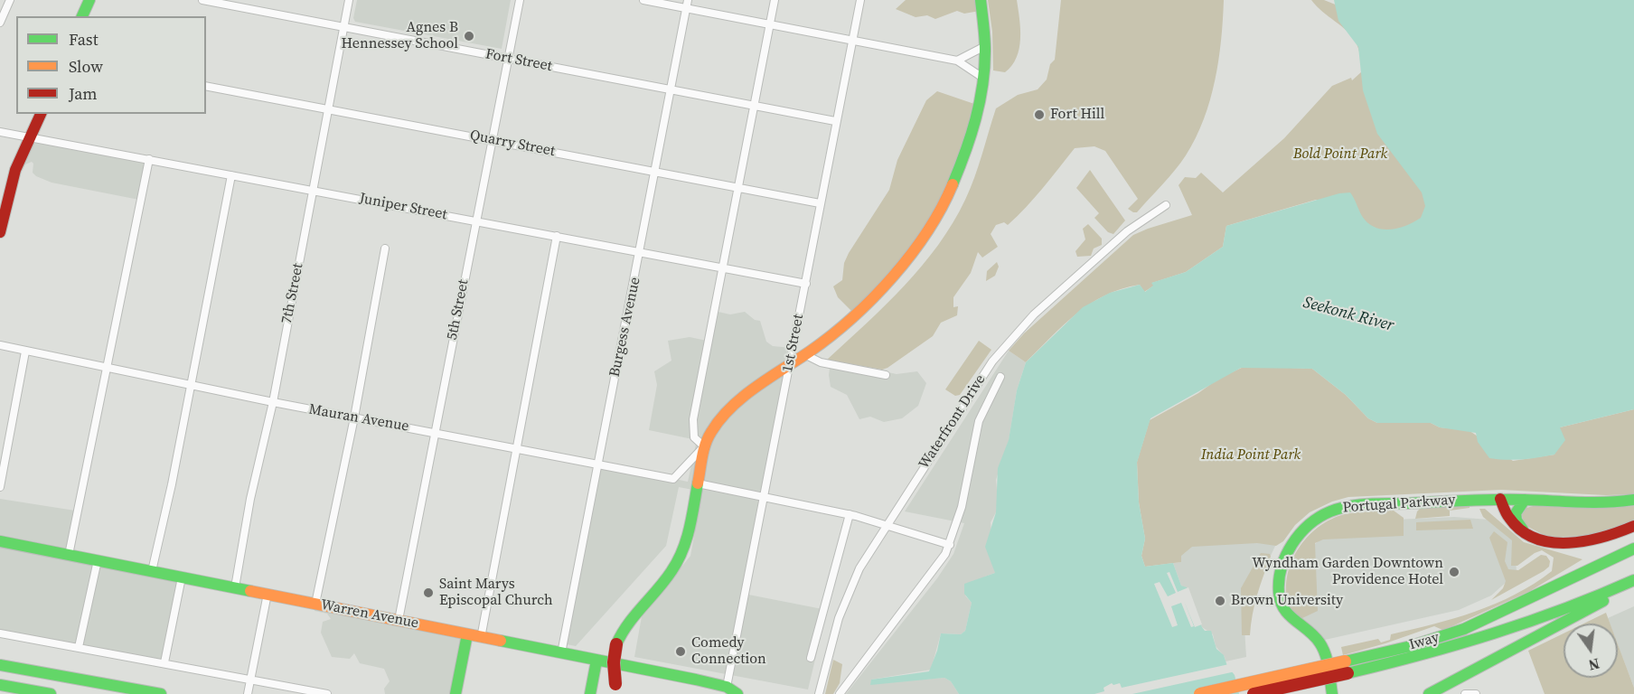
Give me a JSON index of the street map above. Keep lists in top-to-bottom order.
{
  "streets": {
    "main road": ["Portugal Parkway", "Warren Avenue", "Iway"],
    "street": [
      "Fort Street",
      "Quarry Street",
      "Juniper Street",
      "7th Street",
      "5th Street",
      "Burgess Avenue",
      "1st Street",
      "Mauran Avenue",
      "Waterfront Drive"
    ]
  },
  "crossings": [
    ["Fort Street", "7th Street"],
    ["Fort Street", "5th Street"],
    ["Fort Street", "Burgess Avenue"],
    ["Fort Street", "1st Street"],
    ["Quarry Street", "7th Street"],
    ["Quarry Street", "5th Street"],
    ["Quarry Street", "Burgess Avenue"],
    ["Quarry Street", "1st Street"],
    ["Juniper Street", "7th Street"],
    ["Juniper Street", "5th Street"],
    ["Juniper Street", "Burgess Avenue"],
    ["Juniper Street", "1st Street"],
    ["7th Street", "Mauran Avenue"],
    ["7th Street", "Warren Avenue"],
    ["5th Street", "Mauran Avenue"],
    ["5th Street", "Warren Avenue"],
    ["Burgess Avenue", "Mauran Avenue"],
    ["Burgess Avenue", "Warren Avenue"],
    ["1st Street", "Warren Avenue"]
  ],
  "water": ["Seekonk River"],
  "parks": ["Bold Point Park", "India Point Park"],
  "places": [
    "Agnes B Hennessey School",
    "Fort Hill",
    "Wyndham Garden Downtown Providence Hotel",
    "Saint Marys Episcopal Church",
    "Brown University",
    "Comedy Connection"
  ],
  "legend": ["Fast", "Slow", "Jam"],
  "north": "bottom"
}
